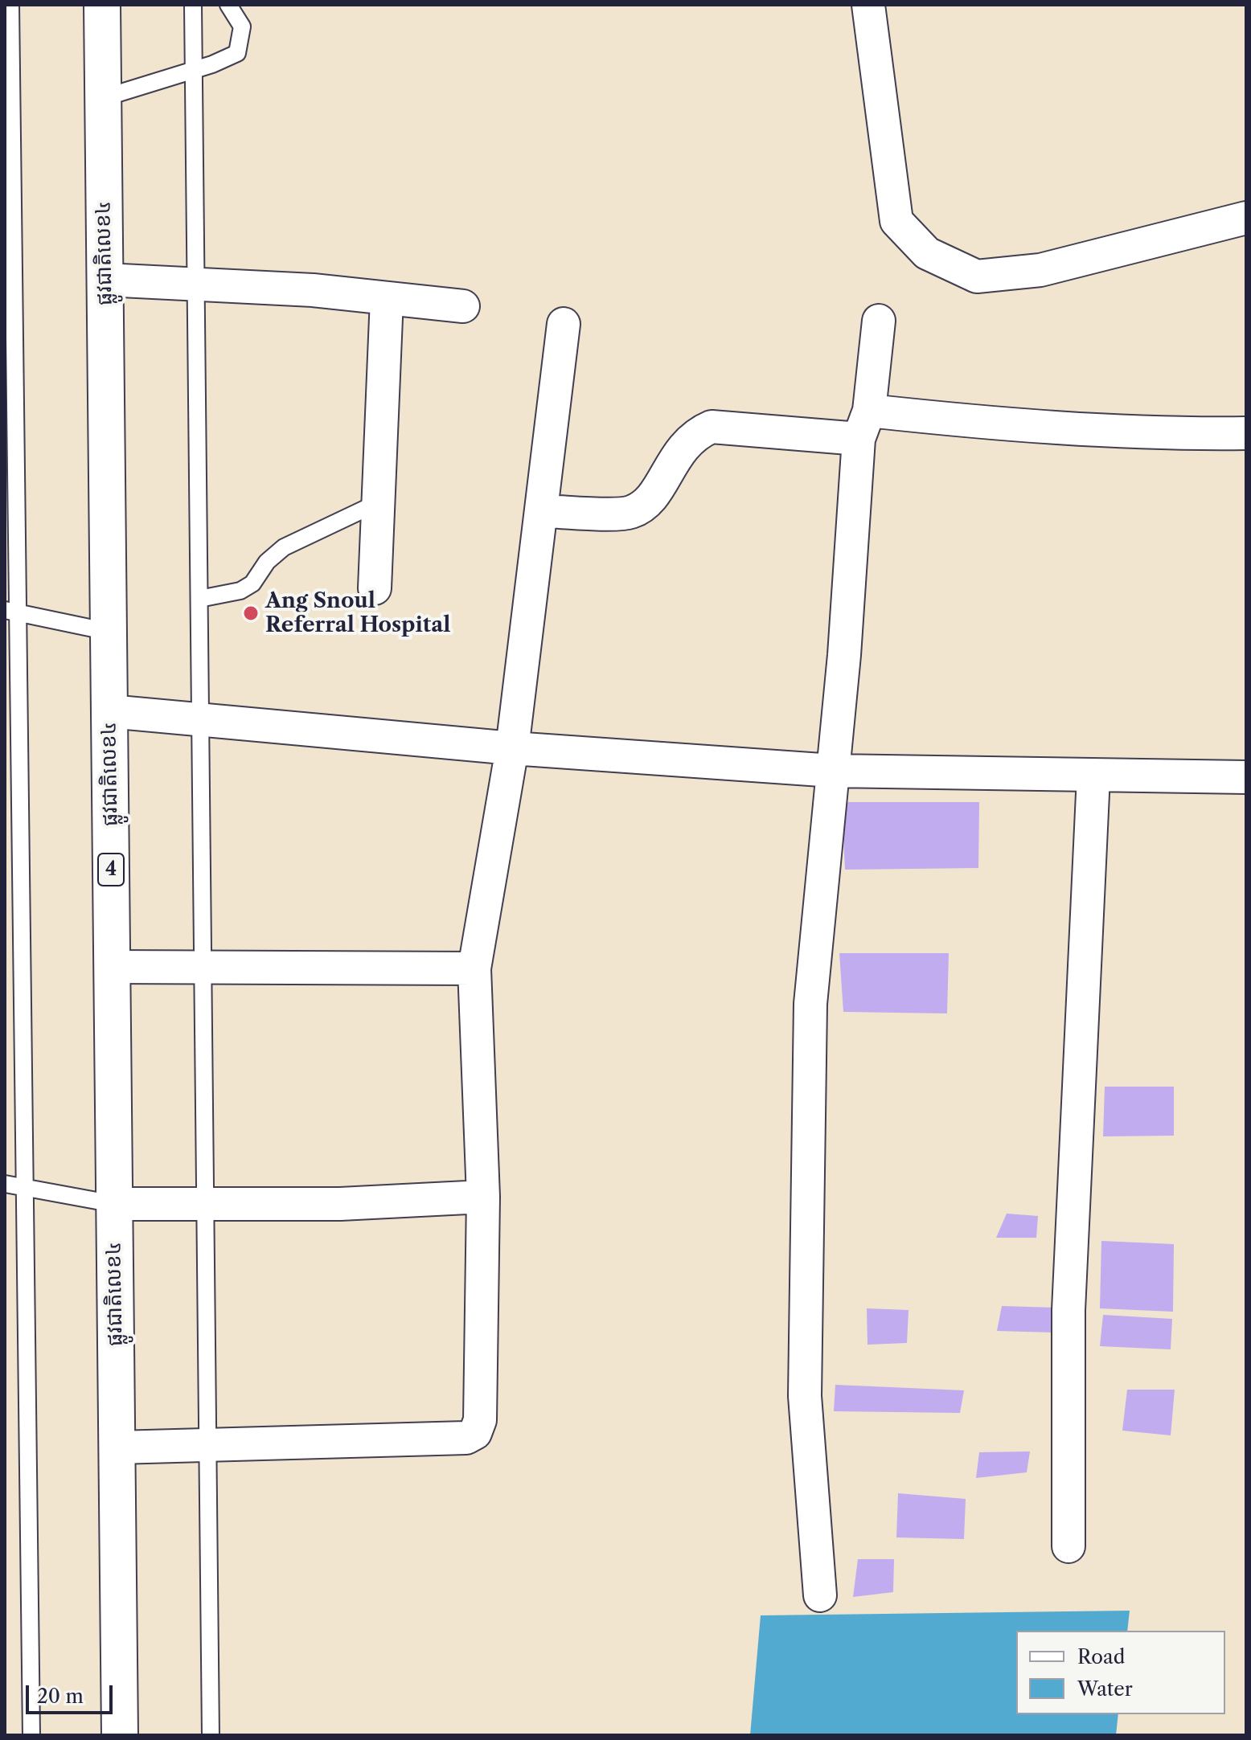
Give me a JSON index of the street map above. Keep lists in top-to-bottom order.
{
  "streets": {
    "highway": ["ផ្លូវជាតិលេខ៤", "4"]
  },
  "places": ["Ang Snoul Referral Hospital"],
  "legend": ["Road", "Water"],
  "scale_bar": "20 m"
}
